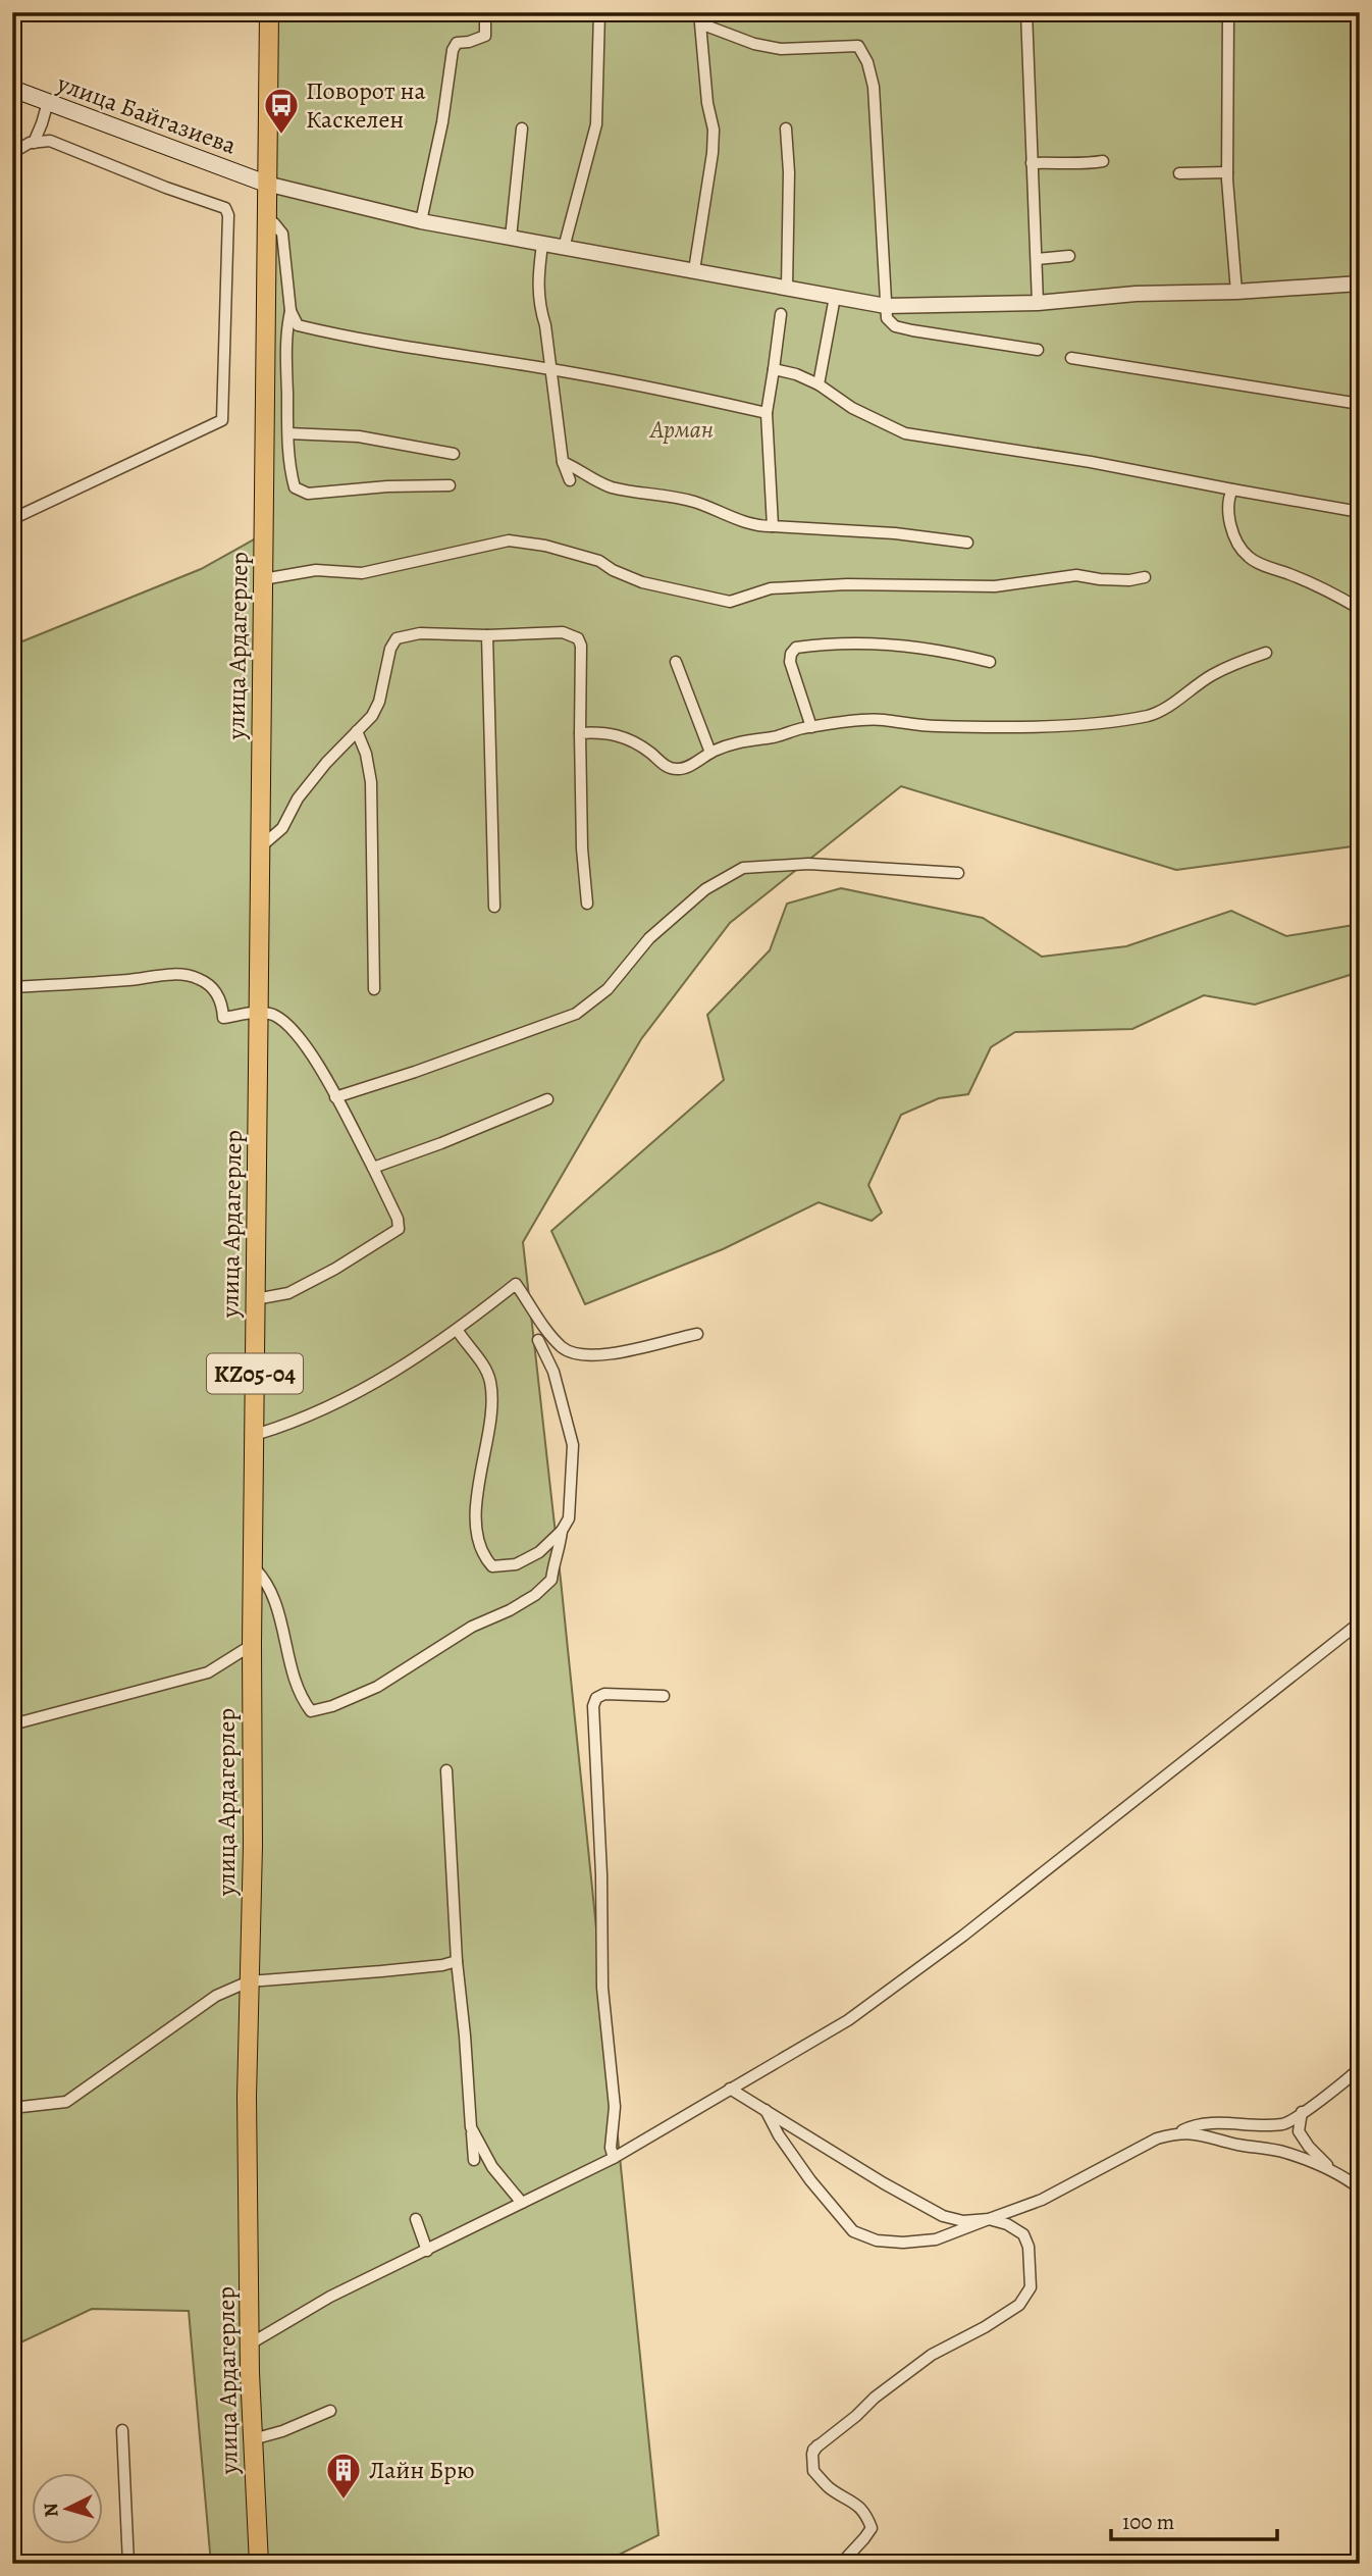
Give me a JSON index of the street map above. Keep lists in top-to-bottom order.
{
  "streets": {
    "main road": ["улица Байгазиева", "улица Ардагерлер", "KZ05-04"]
  },
  "crossings": [
    ["улица Байгазиева", "улица Ардагерлер"],
    ["улица Байгазиева", "KZ05-04"],
    ["улица Ардагерлер", "KZ05-04"]
  ],
  "parks": ["Арман"],
  "places": {
    "bus stop": ["Поворот на Каскелен"],
    "building": ["Лайн Брю"]
  },
  "scale_bar": "100 m",
  "north": "left"
}
